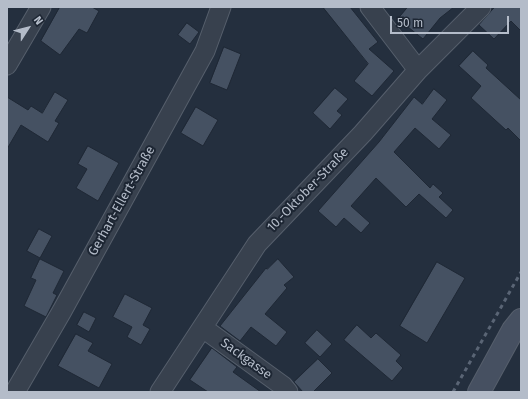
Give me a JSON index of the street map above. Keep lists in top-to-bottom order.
{
  "streets": {
    "street": ["10.-Oktober-Straße", "Gerhart-Ellert-Straße", "Sackgasse"]
  },
  "crossings": [
    ["10.-Oktober-Straße", "Sackgasse"]
  ],
  "scale_bar": "50 m",
  "north": "top right"
}
